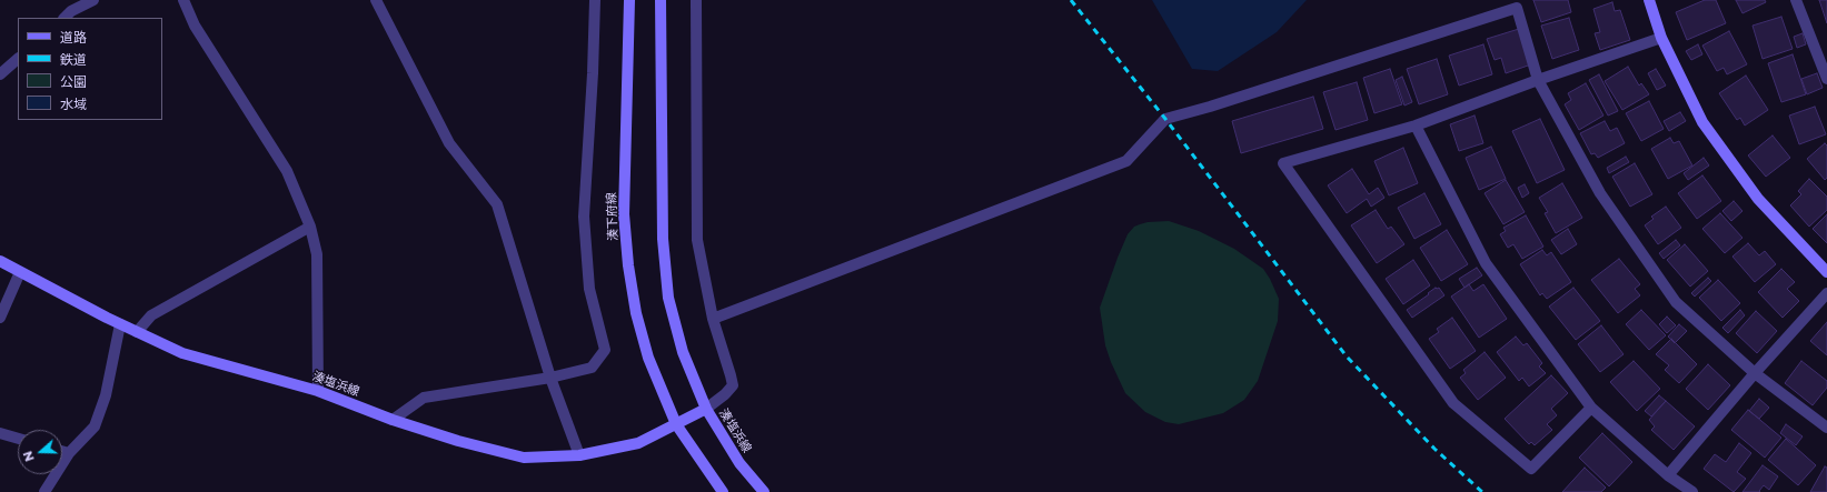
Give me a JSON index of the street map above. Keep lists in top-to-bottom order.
{
  "streets": {
    "main road": ["湊下府線", "湊塩浜線"]
  },
  "crossings": [
    ["湊下府線", "湊塩浜線"]
  ],
  "legend": [
    "道路",
    "鉄道",
    "公園",
    "水域"
  ],
  "north": "left"
}
